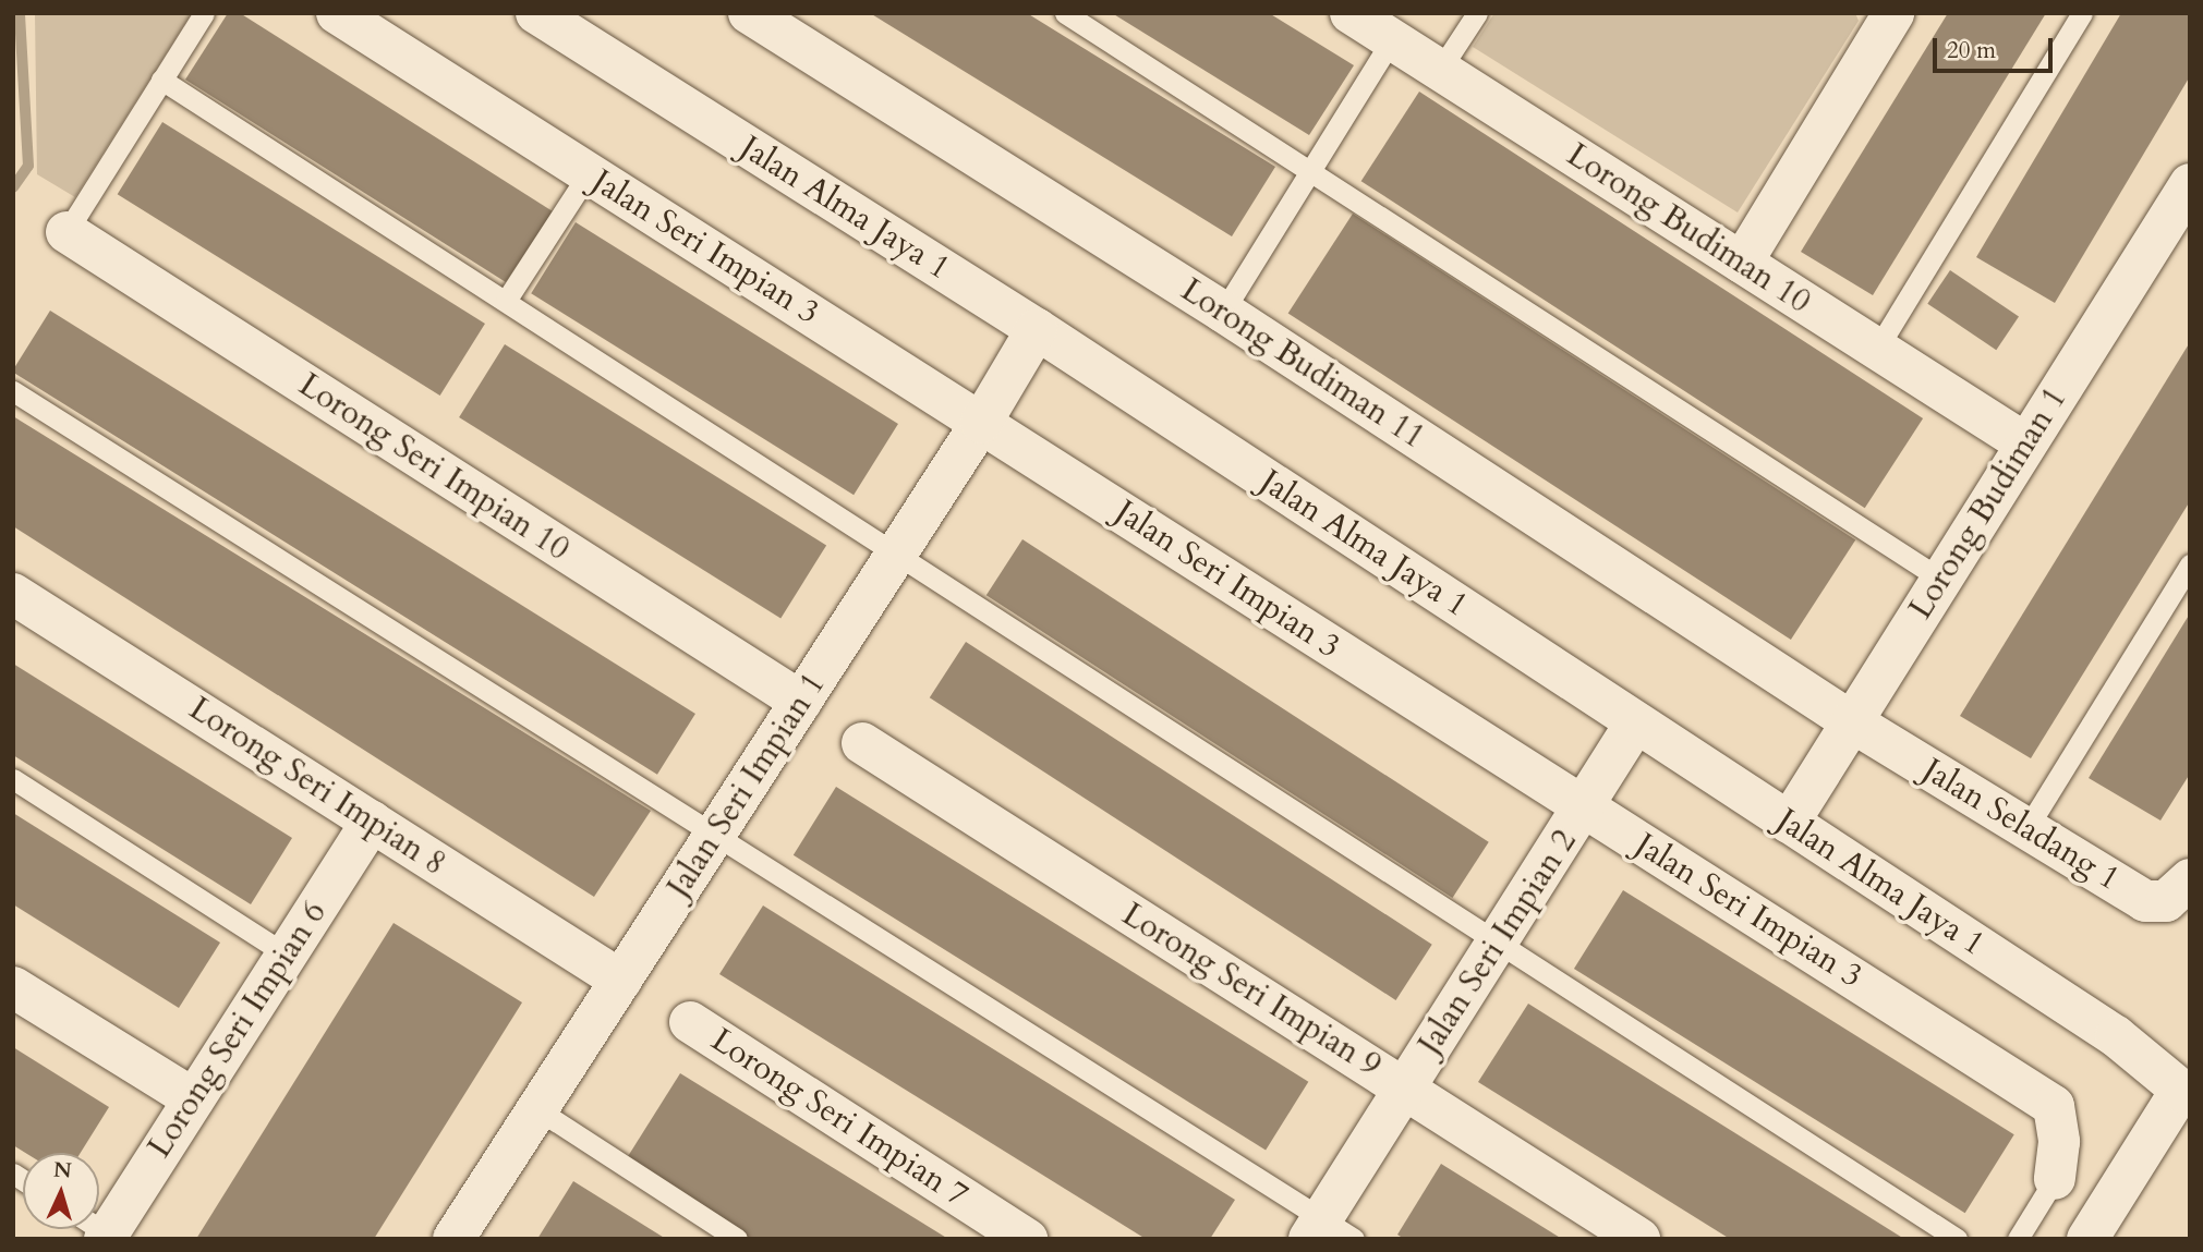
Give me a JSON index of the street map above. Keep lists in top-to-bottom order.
{
  "streets": {
    "street": [
      "Jalan Alma Jaya 1",
      "Lorong Budiman 10",
      "Jalan Seri Impian 3",
      "Lorong Budiman 11",
      "Lorong Seri Impian 10",
      "Lorong Budiman 1",
      "Jalan Seri Impian 1",
      "Lorong Seri Impian 8",
      "Jalan Seladang 1",
      "Jalan Seri Impian 2",
      "Lorong Seri Impian 9",
      "Lorong Seri Impian 6",
      "Lorong Seri Impian 7"
    ]
  },
  "crossings": [
    ["Jalan Alma Jaya 1", "Lorong Budiman 1"],
    ["Jalan Alma Jaya 1", "Jalan Seri Impian 1"],
    ["Jalan Alma Jaya 1", "Jalan Seri Impian 2"],
    ["Lorong Budiman 10", "Lorong Budiman 1"],
    ["Jalan Seri Impian 3", "Jalan Seri Impian 1"],
    ["Jalan Seri Impian 3", "Jalan Seri Impian 2"],
    ["Lorong Budiman 11", "Lorong Budiman 1"],
    ["Lorong Budiman 11", "Jalan Seladang 1"],
    ["Lorong Seri Impian 10", "Jalan Seri Impian 1"],
    ["Lorong Budiman 1", "Jalan Seladang 1"],
    ["Jalan Seri Impian 1", "Lorong Seri Impian 8"],
    ["Lorong Seri Impian 8", "Lorong Seri Impian 6"],
    ["Jalan Seri Impian 2", "Lorong Seri Impian 9"]
  ],
  "scale_bar": "20 m",
  "north": "top"
}
